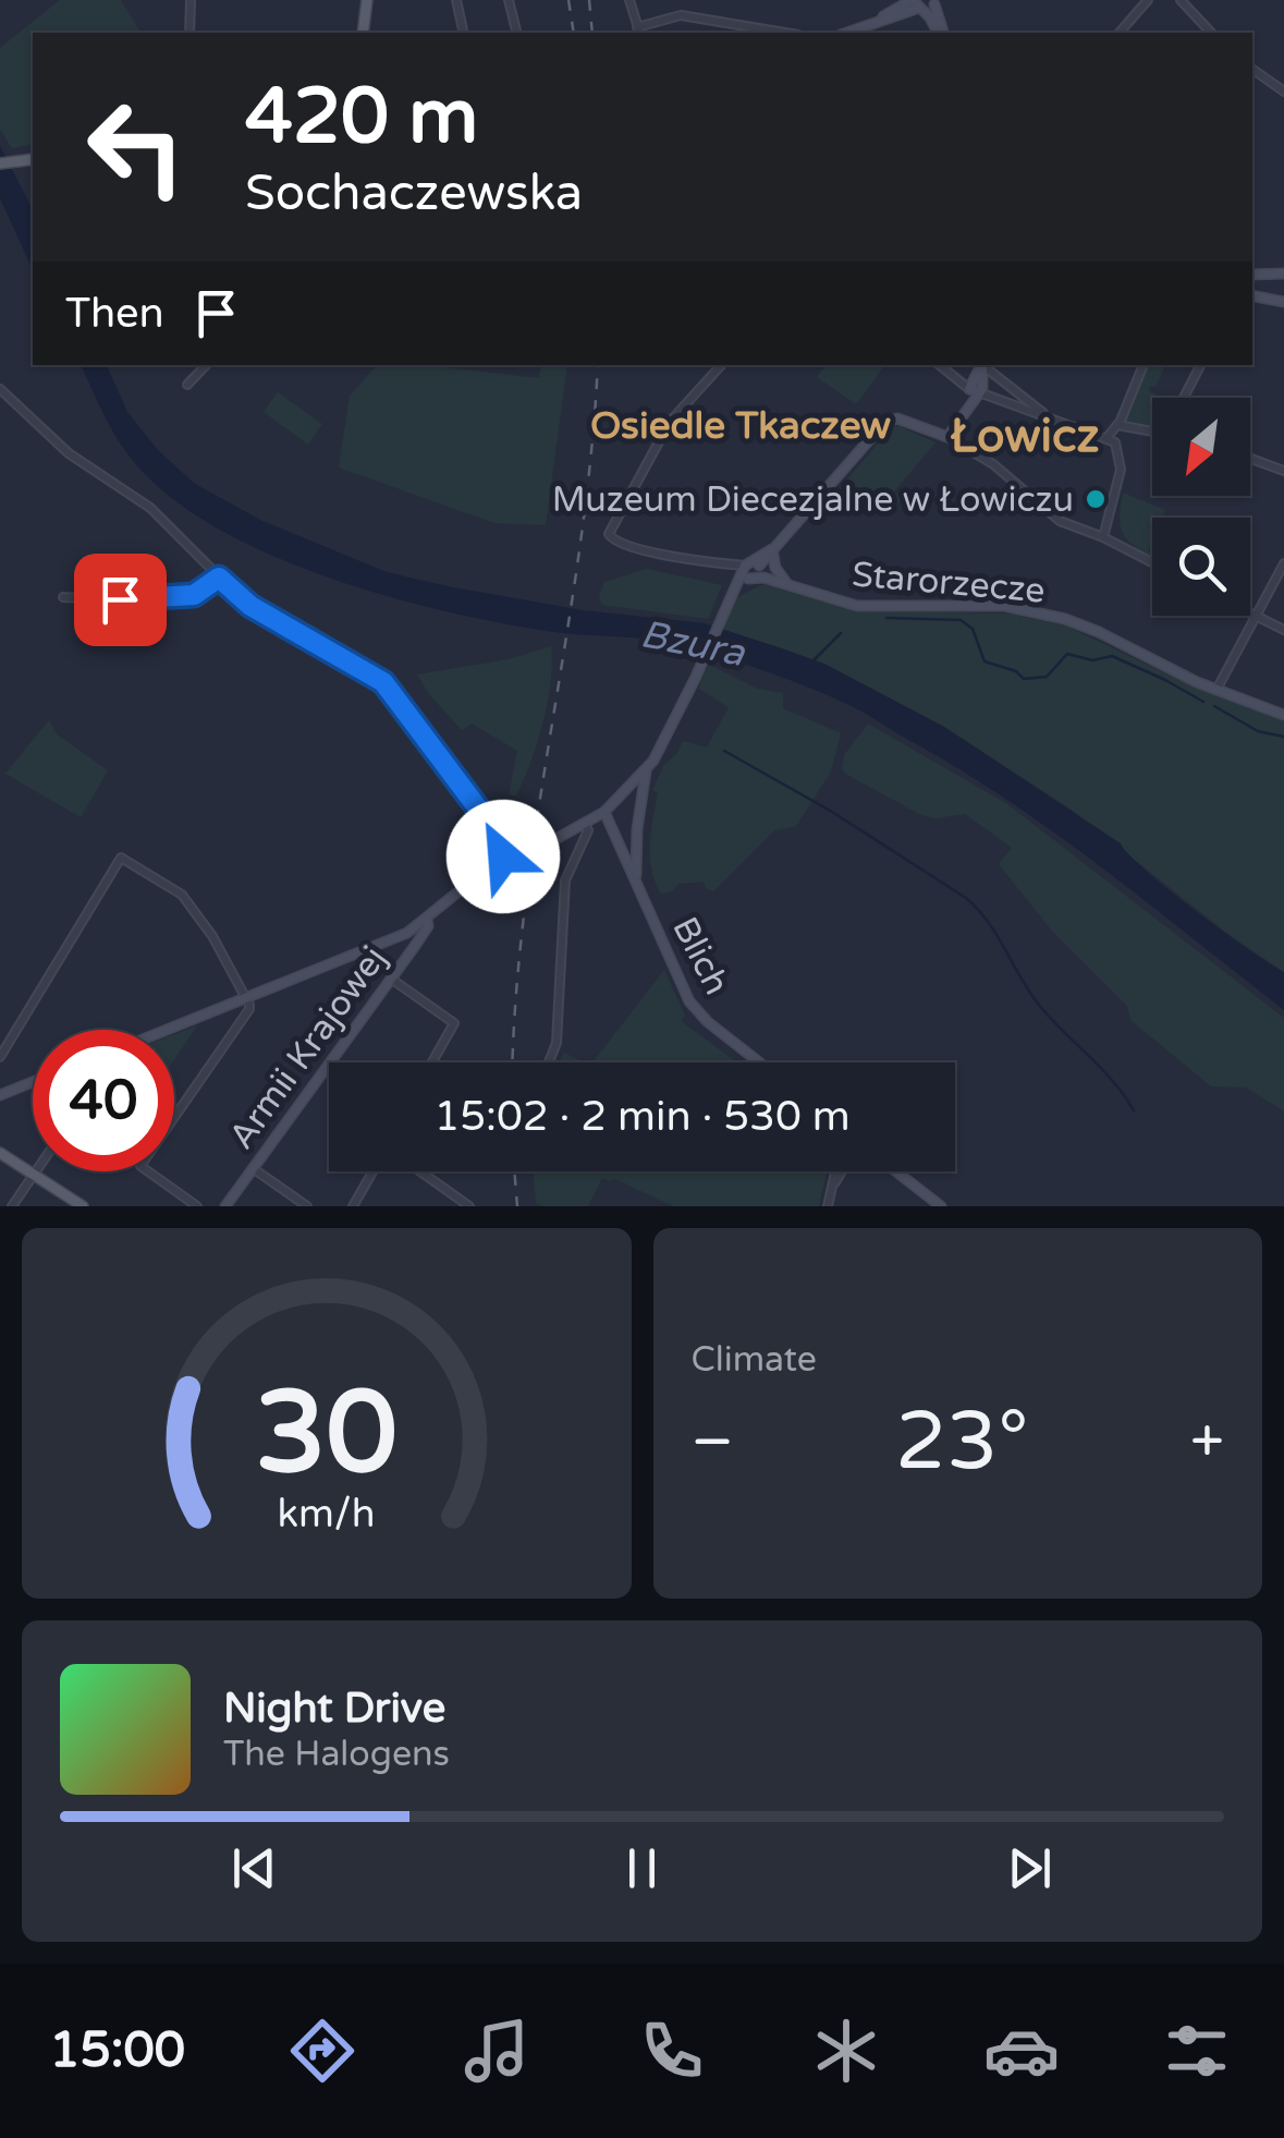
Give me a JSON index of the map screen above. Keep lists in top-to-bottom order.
{
  "streets": {
    "street": ["Starorzecze", "Blich", "Armii Krajowej"]
  },
  "districts": ["Osiedle Tkaczew", "Łowicz"],
  "water": ["Bzura"],
  "places": ["Muzeum Diecezjalne w Łowiczu"],
  "north": "bottom left",
  "page": {
    "turn": ["420 m", "Sochaczewska"],
    "then": "Then",
    "limit": "40",
    "trip": "15:02 · 2 min · 530 m",
    "tile": "Climate",
    "heat": ["−", "23°", "+"],
    "song": ["Night Drive", "The Halogens"],
    "tabs": "15:00",
    "gauge": ["30", "km/h"]
  }
}
